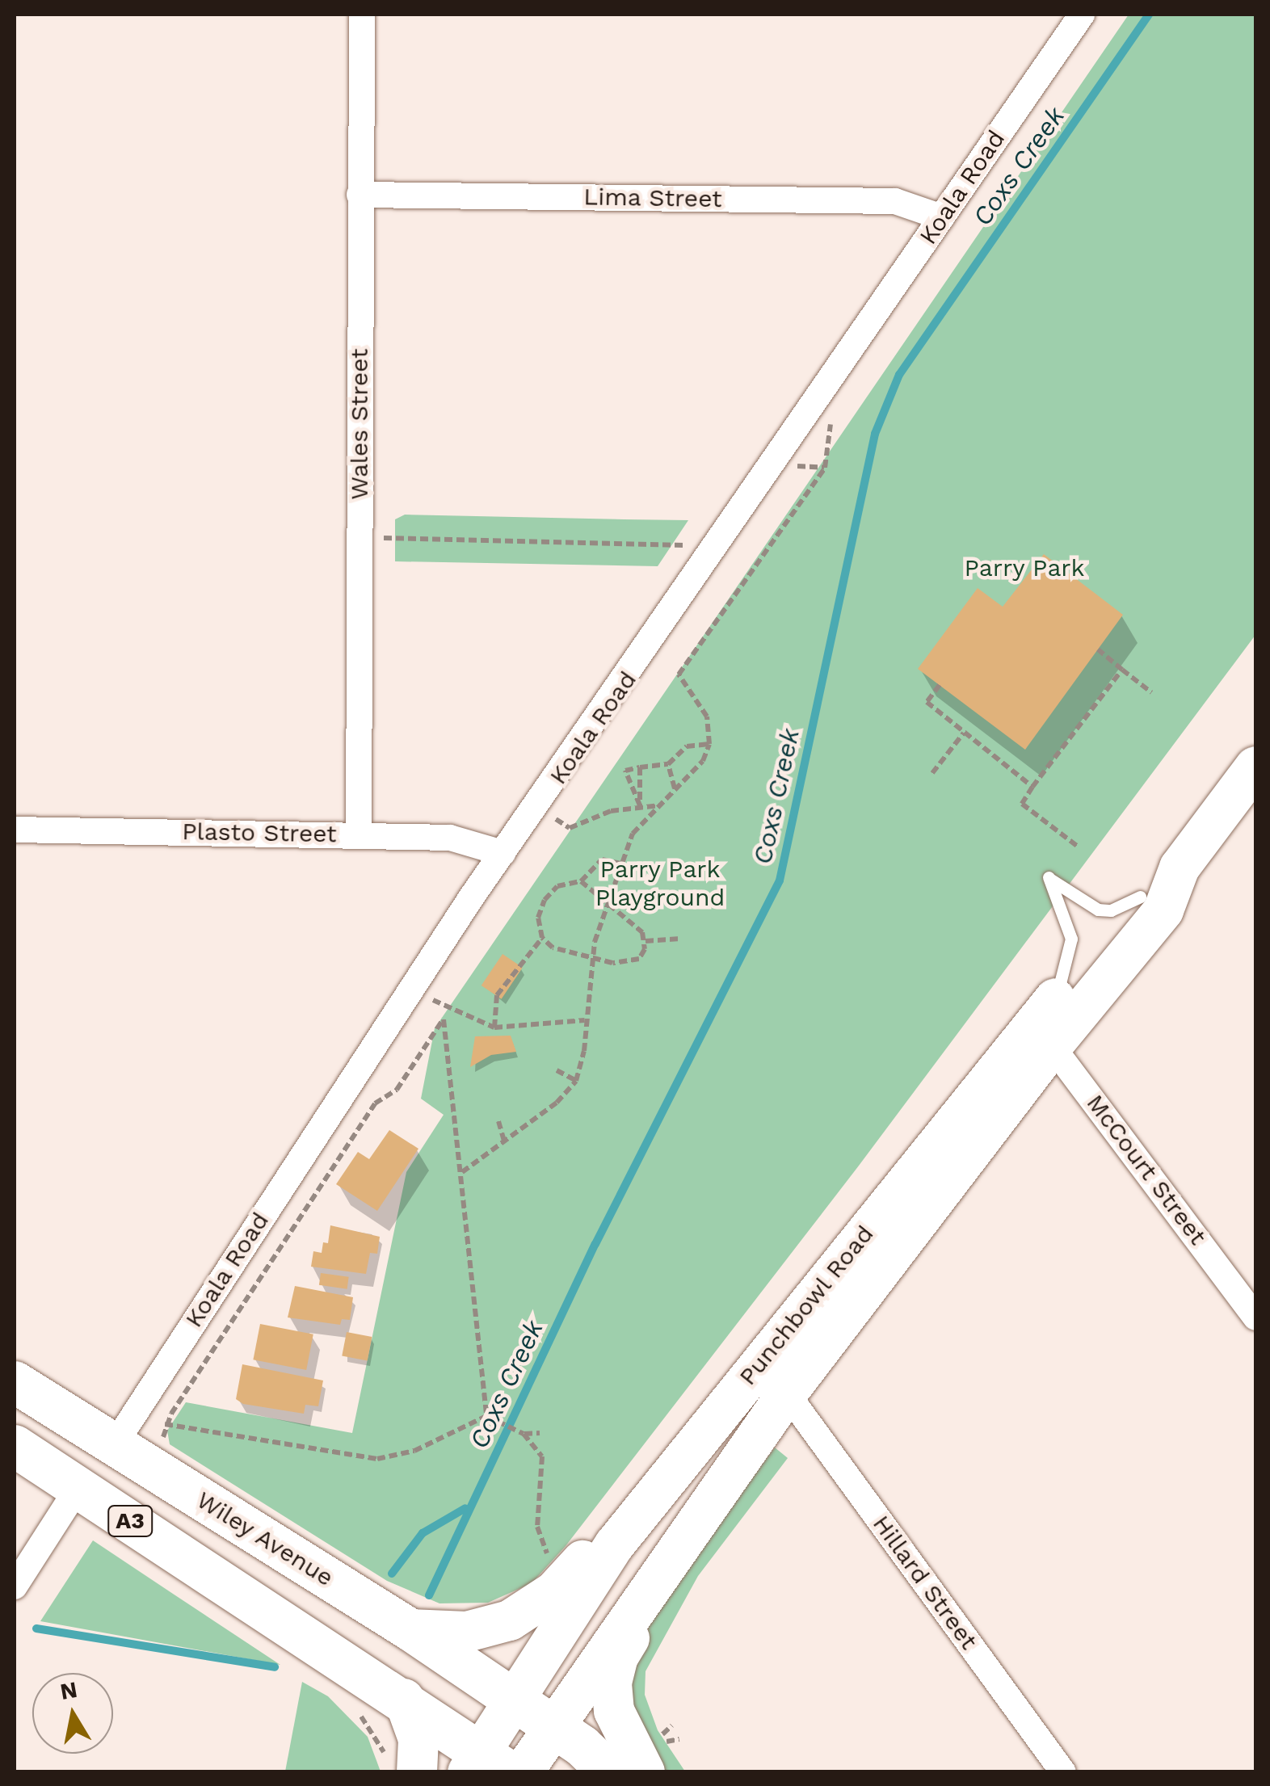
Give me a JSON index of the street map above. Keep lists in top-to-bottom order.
{
  "streets": {
    "highway": ["A3", "Wiley Avenue"],
    "main road": ["Punchbowl Road"],
    "street": [
      "Koala Road",
      "Lima Street",
      "Wales Street",
      "Plasto Street",
      "McCourt Street",
      "Hillard Street"
    ]
  },
  "crossings": [
    ["Koala Road", "Lima Street"],
    ["Koala Road", "Plasto Street"],
    ["Koala Road", "Wiley Avenue"],
    ["Lima Street", "Wales Street"],
    ["Wales Street", "Plasto Street"],
    ["McCourt Street", "Punchbowl Road"],
    ["Punchbowl Road", "A3"],
    ["Punchbowl Road", "Wiley Avenue"],
    ["Punchbowl Road", "Hillard Street"],
    ["A3", "Wiley Avenue"]
  ],
  "water": ["Coxs Creek"],
  "parks": ["Parry Park", "Parry Park Playground"],
  "north": "top"
}
